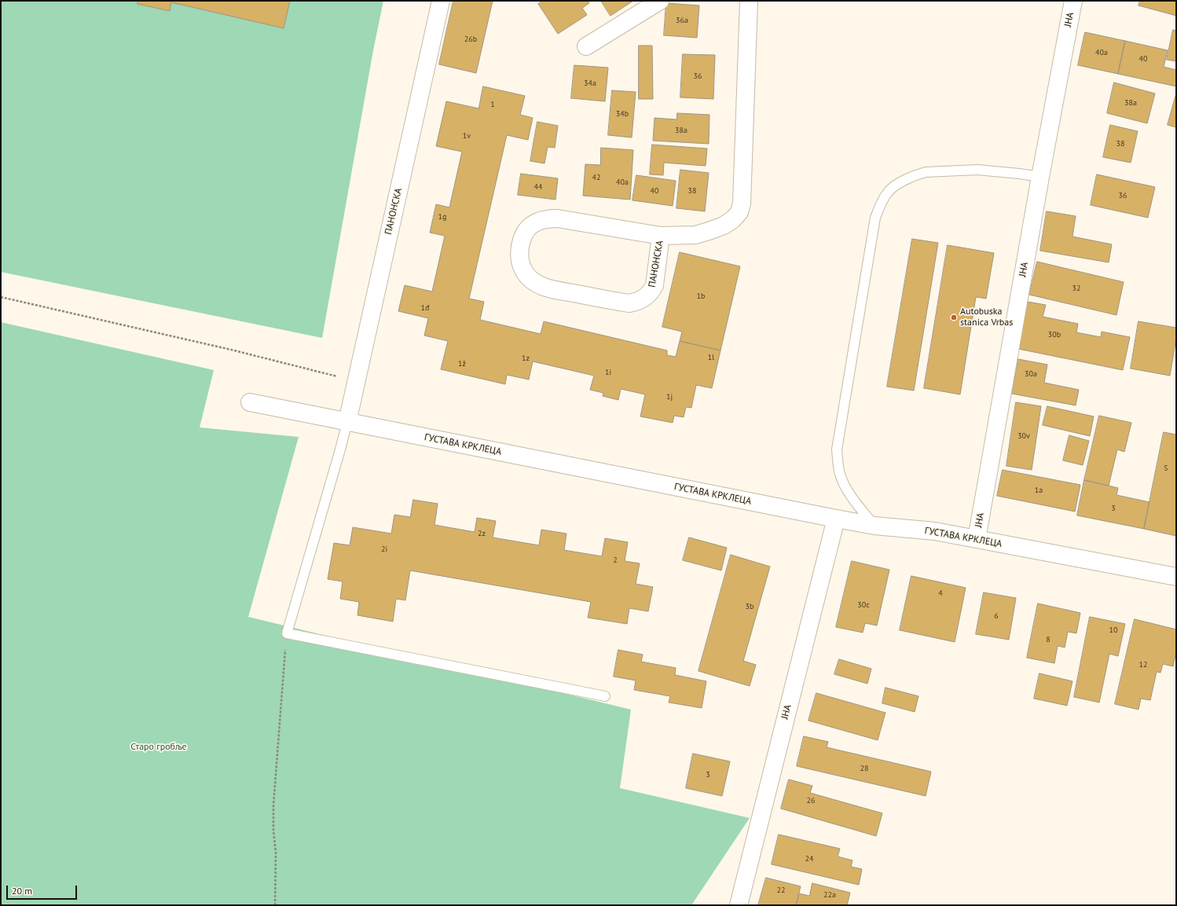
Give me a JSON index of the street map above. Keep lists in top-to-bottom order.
{
  "streets": {
    "street": ["ЈНА", "ПАНОНСКА", "ГУСТАВА КРКЛЕЦА"]
  },
  "crossings": [
    ["ЈНА", "ГУСТАВА КРКЛЕЦА"],
    ["ПАНОНСКА", "ГУСТАВА КРКЛЕЦА"]
  ],
  "parks": ["Старо гробље"],
  "places": ["Autobuska stanica Vrbas"],
  "house_numbers": [
    "36a",
    "26b",
    "40a",
    "40",
    "36",
    "34a",
    "38a",
    "1",
    "34b",
    "38a",
    "1v",
    "38",
    "42",
    "40a",
    "44",
    "40",
    "38",
    "36",
    "1g",
    "32",
    "1b",
    "1đ",
    "30b",
    "1l",
    "1z",
    "1ž",
    "1i",
    "30a",
    "1j",
    "30v",
    "5",
    "1a",
    "3",
    "2z",
    "2i",
    "2",
    "4",
    "30c",
    "3b",
    "6",
    "10",
    "8",
    "12",
    "28",
    "3",
    "26",
    "24",
    "22",
    "22a"
  ],
  "scale_bar": "20 m"
}
